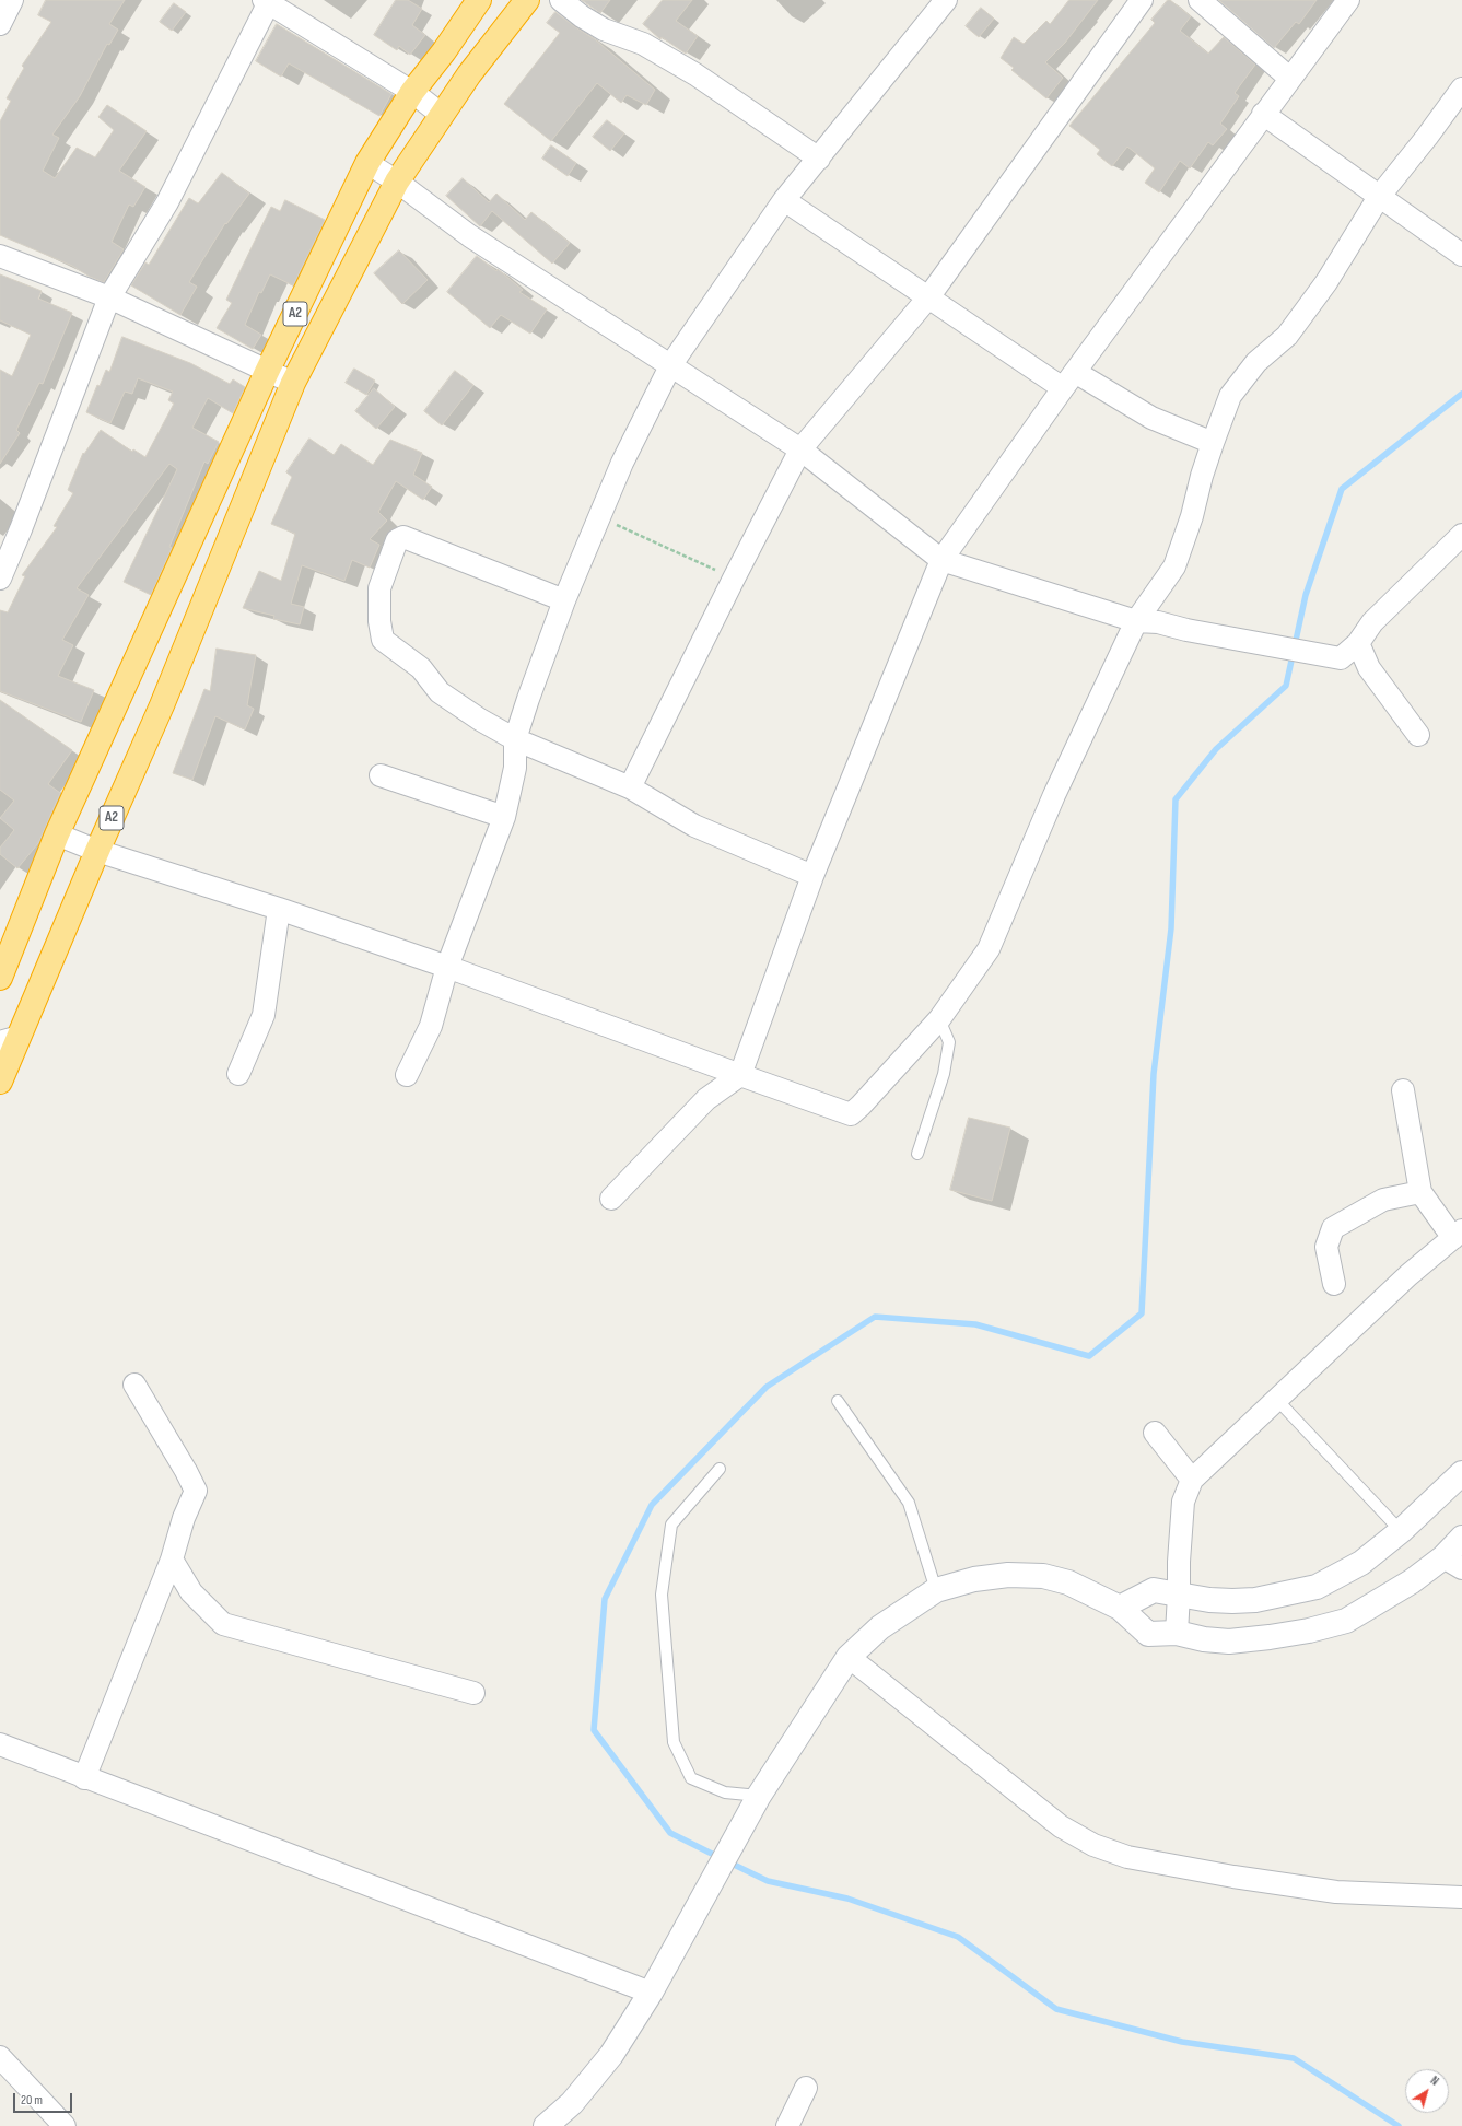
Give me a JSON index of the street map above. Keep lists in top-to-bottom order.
{
  "streets": {
    "highway": ["A2"]
  },
  "scale_bar": "20 m",
  "north": "top right"
}
